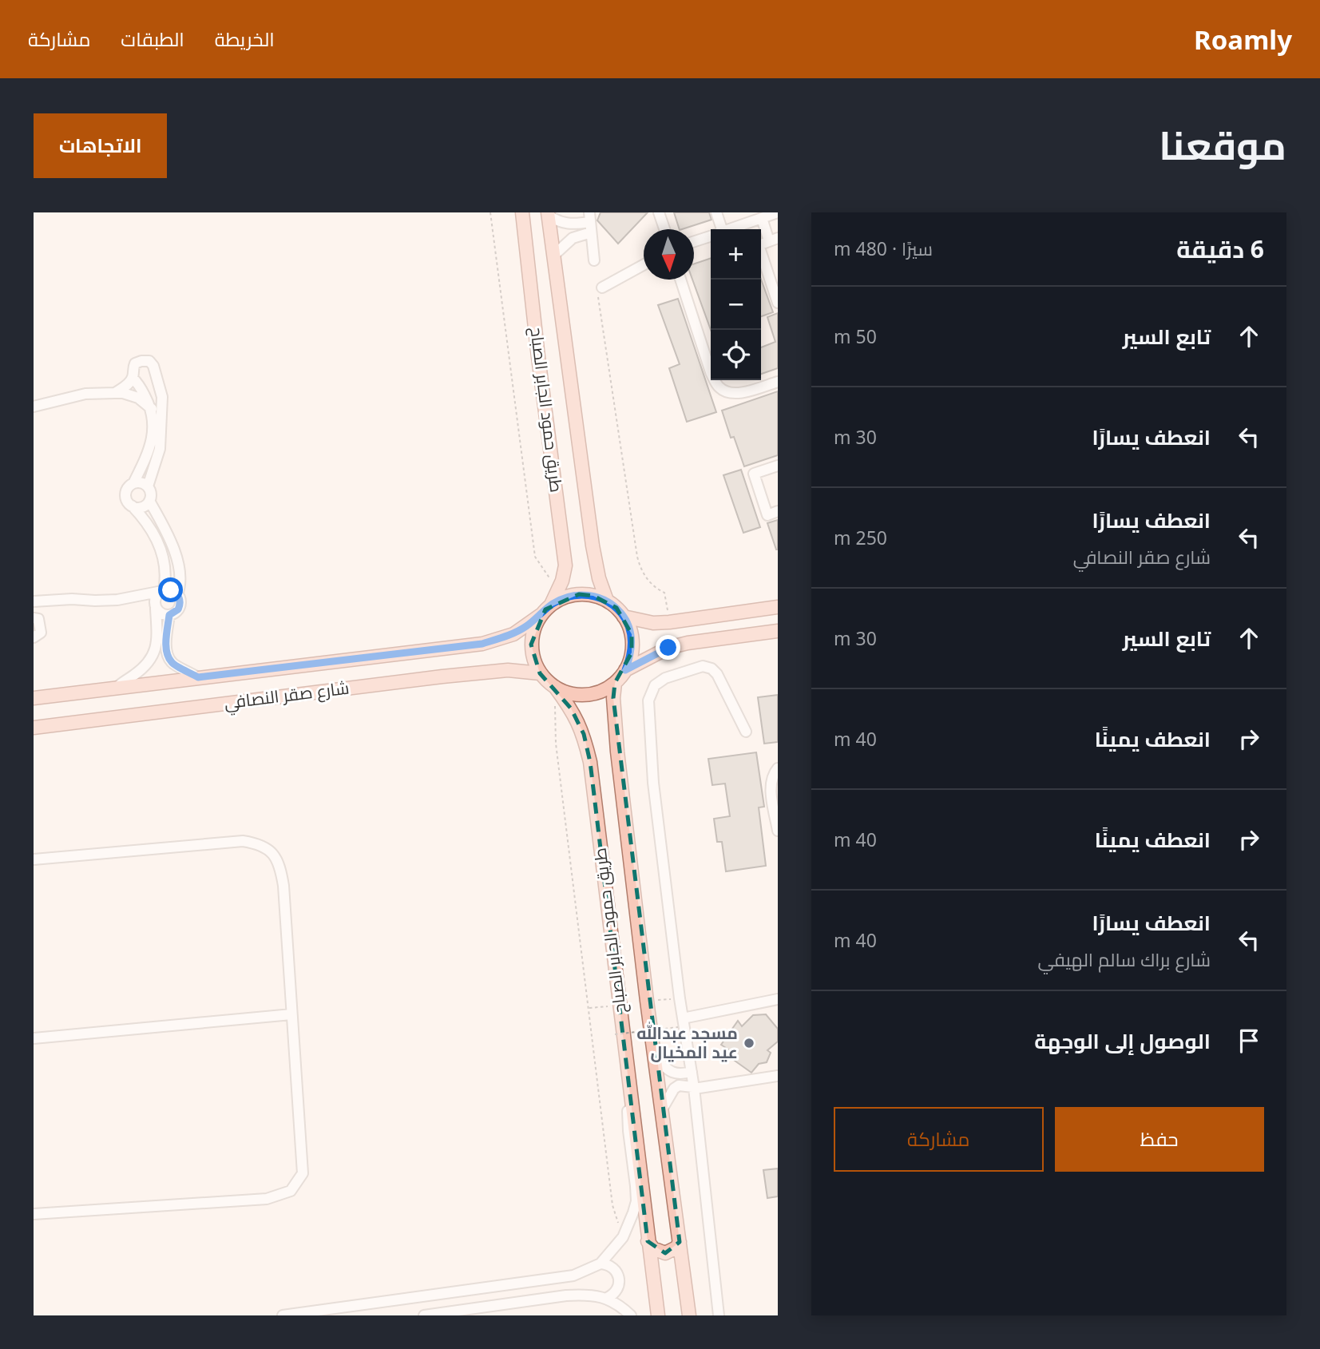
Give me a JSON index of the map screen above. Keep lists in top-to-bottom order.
{
  "streets": {
    "main road": ["طريق حمود الجابر الصباح", "شارع صقر النصافي"]
  },
  "crossings": [
    ["طريق حمود الجابر الصباح", "شارع صقر النصافي"]
  ],
  "places": ["مسجد عبدالله عيد المخيال"],
  "north": "bottom",
  "page": {
    "header": "Roamly",
    "nav": ["الخريطة", "الطبقات", "مشاركة"],
    "title": "موقعنا",
    "buttons": [
      "الاتجاهات",
      ["حفظ", "مشاركة"]
    ],
    "heading": ["6 دقيقة", "سيرًا · 480 m"],
    "map_buttons": ["+", "−"],
    "list": [
      ["تابع السير", "50 m"],
      ["انعطف يسارًا", "30 m"],
      ["انعطف يسارًا", "شارع صقر النصافي", "250 m"],
      ["تابع السير", "30 m"],
      ["انعطف يمينًا", "40 m"],
      ["انعطف يمينًا", "40 m"],
      ["انعطف يسارًا", "شارع براك سالم الهيفي", "40 m"],
      "الوصول إلى الوجهة"
    ]
  }
}
